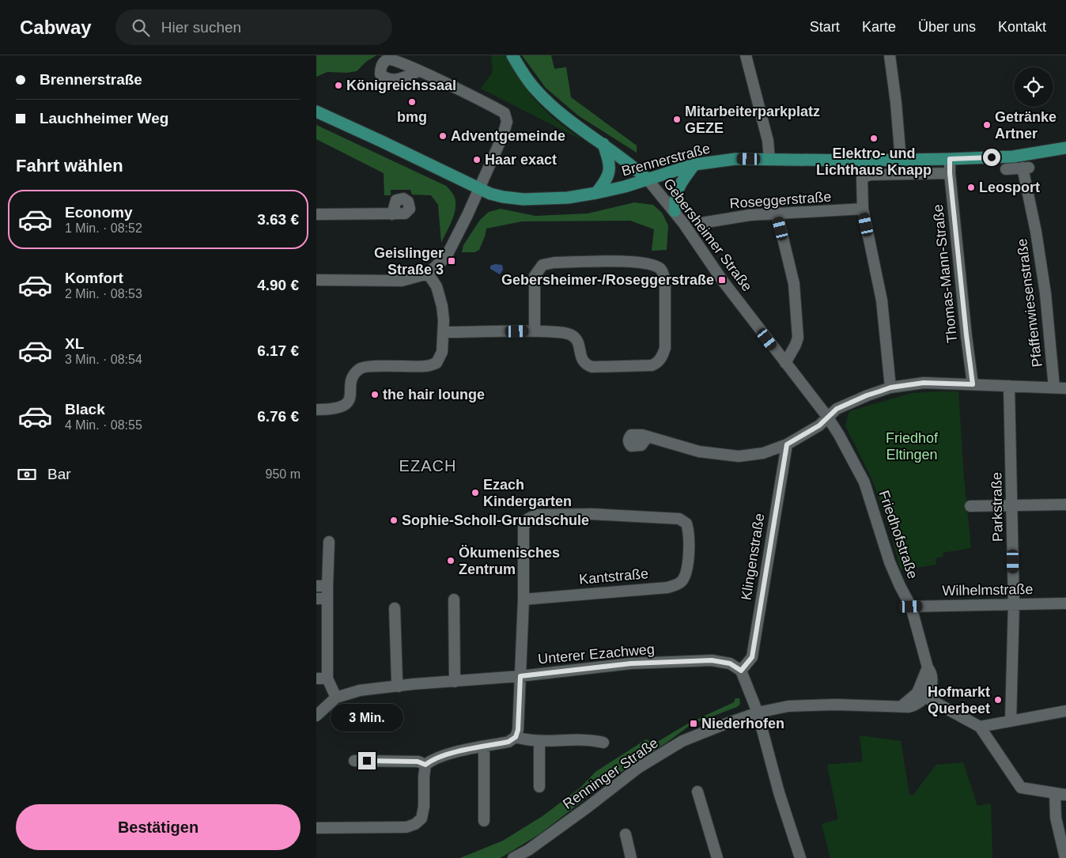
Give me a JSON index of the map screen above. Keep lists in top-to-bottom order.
{
  "streets": {
    "main road": ["Brennerstraße", "Gebersheimer Straße"],
    "street": [
      "Roseggerstraße",
      "Thomas-Mann-Straße",
      "Pfaffenwiesenstraße",
      "Parkstraße",
      "Friedhofstraße",
      "Klingenstraße",
      "Kantstraße",
      "Wilhelmstraße",
      "Unterer Ezachweg",
      "Renninger Straße"
    ]
  },
  "crossings": [
    ["Brennerstraße", "Gebersheimer Straße"],
    ["Brennerstraße", "Thomas-Mann-Straße"],
    ["Gebersheimer Straße", "Friedhofstraße"],
    ["Parkstraße", "Wilhelmstraße"],
    ["Friedhofstraße", "Wilhelmstraße"],
    ["Friedhofstraße", "Renninger Straße"],
    ["Klingenstraße", "Unterer Ezachweg"]
  ],
  "districts": ["EZACH"],
  "parks": ["Friedhof Eltingen"],
  "places": {
    "other": [
      "Königreichssaal",
      "bmg",
      "Mitarbeiterparkplatz GEZE",
      "Getränke Artner",
      "Adventgemeinde",
      "Elektro- und Lichthaus Knapp",
      "Haar exact",
      "Leosport",
      "the hair lounge",
      "Ezach Kindergarten",
      "Sophie-Scholl-Grundschule",
      "Ökumenisches Zentrum",
      "Hofmarkt Querbeet"
    ],
    "transit": ["Geislinger Straße 3", "Gebersheimer-/Roseggerstraße", "Niederhofen"]
  },
  "page": {
    "header": "Cabway",
    "search": "Hier suchen",
    "nav": [
      "Start",
      "Karte",
      "Über uns",
      "Kontakt"
    ],
    "banner": ["Brennerstraße", "Lauchheimer Weg"],
    "heading": "Fahrt wählen",
    "list": [
      {
        "name": "Economy",
        "note": "1 Min. · 08:52",
        "value": "3.63 €"
      },
      {
        "name": "Komfort",
        "note": "2 Min. · 08:53",
        "value": "4.90 €"
      },
      {
        "name": "XL",
        "note": "3 Min. · 08:54",
        "value": "6.17 €"
      },
      {
        "name": "Black",
        "note": "4 Min. · 08:55",
        "value": "6.76 €"
      }
    ],
    "pay": ["Bar", "950 m"],
    "bubble": "3 Min.",
    "buttons": "Bestätigen"
  }
}
